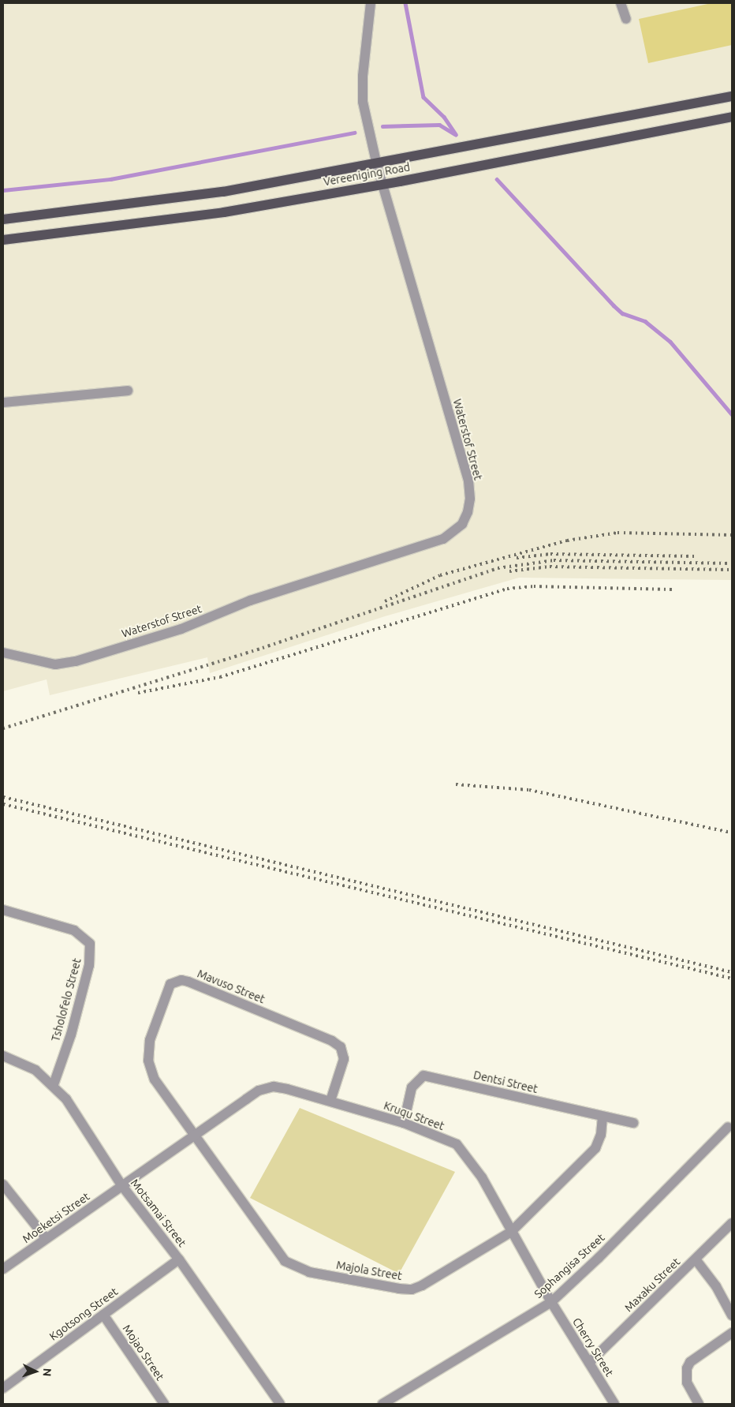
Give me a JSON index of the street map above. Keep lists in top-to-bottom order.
{
  "streets": {
    "main road": ["Vereeniging Road"],
    "street": [
      "Waterstof Street",
      "Mavuso Street",
      "Tsholofelo Street",
      "Dentsi Street",
      "Kruqu Street",
      "Motsamai Street",
      "Moeketsi Street",
      "Sophangisa Street",
      "Majola Street",
      "Maxaku Street",
      "Kgotsong Street",
      "Cherry Street",
      "Mojao Street"
    ]
  },
  "crossings": [
    ["Vereeniging Road", "Waterstof Street"],
    ["Mavuso Street", "Kruqu Street"],
    ["Mavuso Street", "Moeketsi Street"],
    ["Mavuso Street", "Majola Street"],
    ["Tsholofelo Street", "Motsamai Street"],
    ["Dentsi Street", "Kruqu Street"],
    ["Dentsi Street", "Majola Street"],
    ["Kruqu Street", "Moeketsi Street"],
    ["Kruqu Street", "Sophangisa Street"],
    ["Kruqu Street", "Majola Street"],
    ["Kruqu Street", "Cherry Street"],
    ["Motsamai Street", "Moeketsi Street"],
    ["Motsamai Street", "Kgotsong Street"],
    ["Moeketsi Street", "Majola Street"],
    ["Sophangisa Street", "Cherry Street"],
    ["Maxaku Street", "Cherry Street"],
    ["Kgotsong Street", "Mojao Street"]
  ],
  "north": "right"
}
